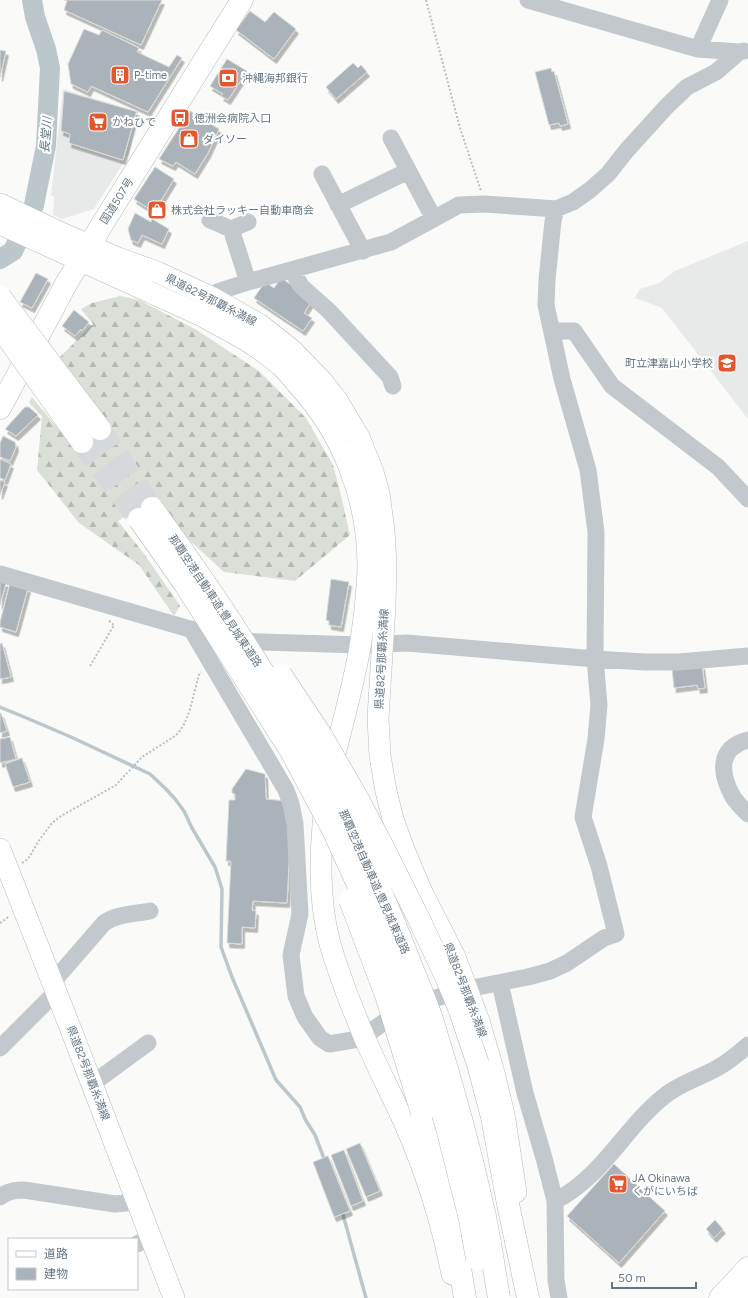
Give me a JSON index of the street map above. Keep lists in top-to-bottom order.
{
  "streets": {
    "highway": ["国道507号", "那覇空港自動車道;豊見城東道路"],
    "main road": ["県道82号那覇糸満線"]
  },
  "crossings": [
    ["国道507号", "県道82号那覇糸満線"]
  ],
  "water": ["長堂川"],
  "places": {
    "building": ["P-time"],
    "bank": ["沖縄海邦銀行"],
    "bus stop": ["徳洲会病院入口"],
    "supermarket": ["かねひで", "JA Okinawa くがにいちば"],
    "shop": ["ダイソー", "株式会社ラッキー自動車商会"],
    "school or university": ["町立津嘉山小学校"]
  },
  "legend": ["道路", "建物"],
  "scale_bar": "50 m"
}
